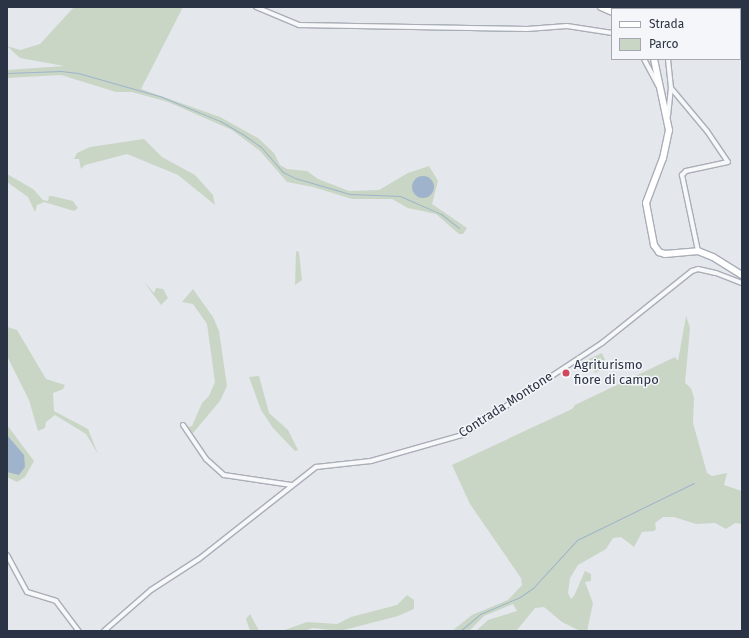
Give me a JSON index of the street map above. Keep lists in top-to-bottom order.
{
  "streets": {
    "street": ["Contrada Montone"]
  },
  "places": ["Agriturismo fiore di campo"],
  "legend": ["Strada", "Parco"]
}
